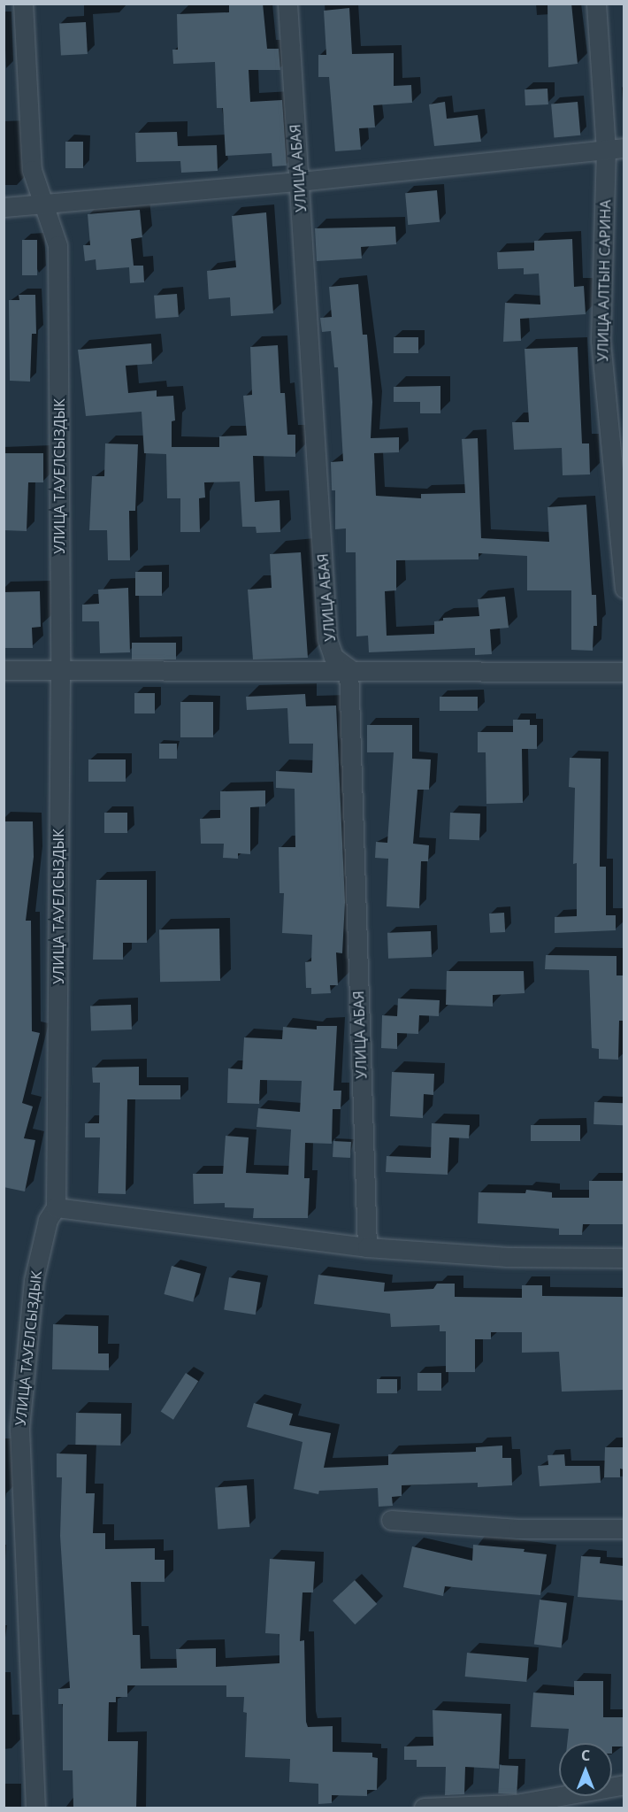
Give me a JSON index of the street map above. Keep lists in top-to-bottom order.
{
  "streets": {
    "street": ["УЛИЦА АБАЯ", "УЛИЦА АЛТЫН САРИНА", "УЛИЦА ТАУЕЛСЫЗДЫК"]
  },
  "north": "top"
}
